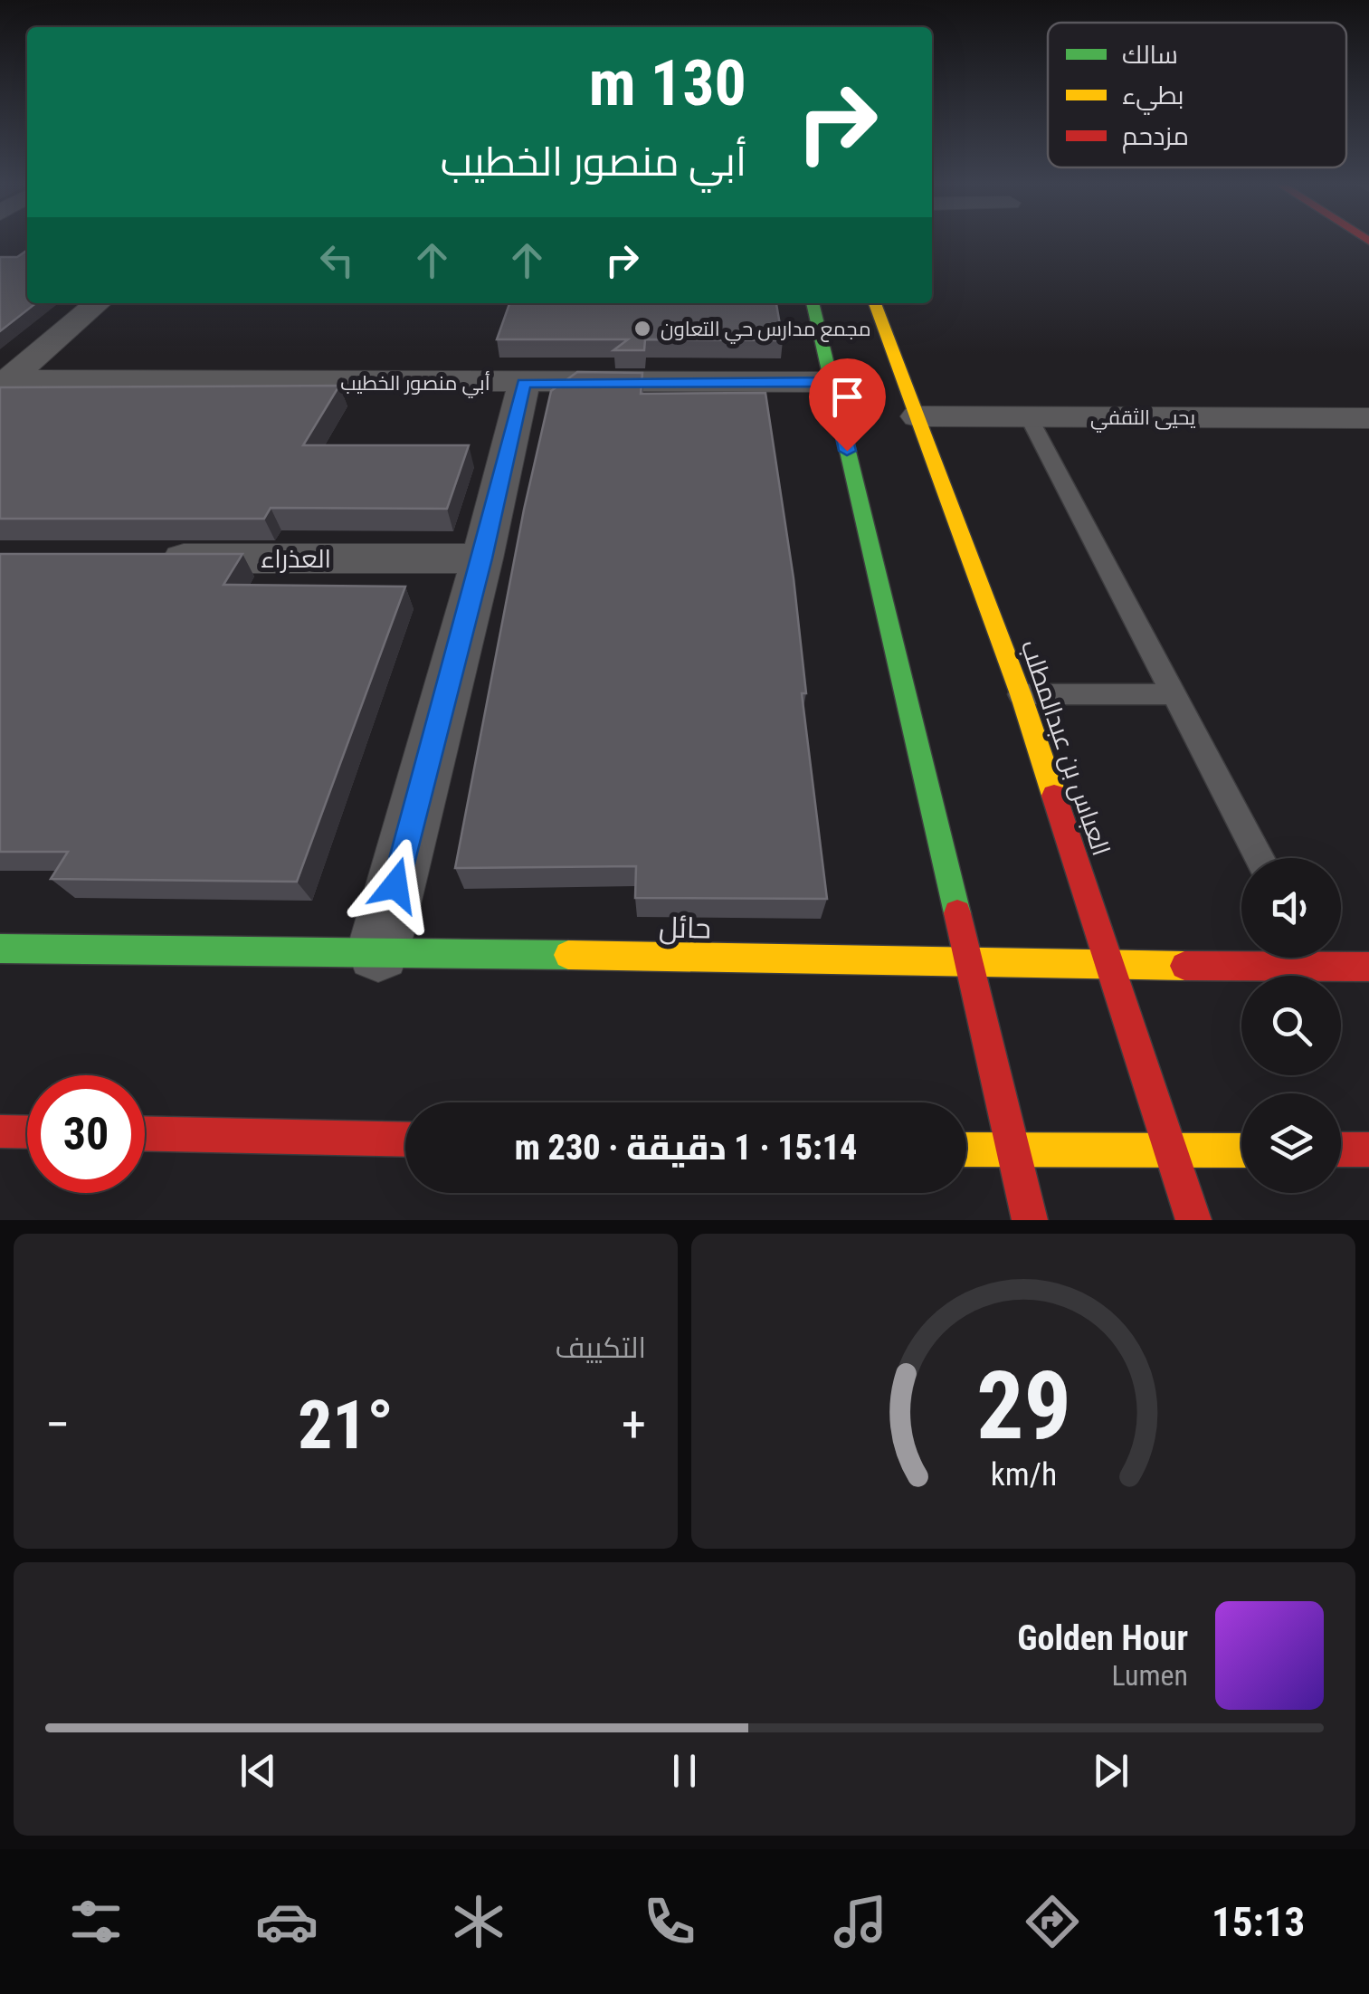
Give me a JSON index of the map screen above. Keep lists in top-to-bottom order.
{
  "streets": {
    "street": [
      "أبي منصور الخطيب",
      "يحيى الثقفي",
      "العذراء",
      "العباس بن عبدالمطلب",
      "حائل"
    ]
  },
  "crossings": [
    ["يحيى الثقفي", "العباس بن عبدالمطلب"],
    ["العباس بن عبدالمطلب", "حائل"]
  ],
  "places": ["مجمع مدارس حي التعاون"],
  "legend": ["سالك", "بطيء", "مزدحم"],
  "page": {
    "turn": ["130 m", "أبي منصور الخطيب"],
    "limit": "30",
    "trip": "15:14 · 1 دقيقة · 230 m",
    "tile": "التكييف",
    "heat": ["−", "21°", "+"],
    "song": ["Golden Hour", "Lumen"],
    "tabs": "15:13",
    "gauge": ["29", "km/h"]
  }
}
